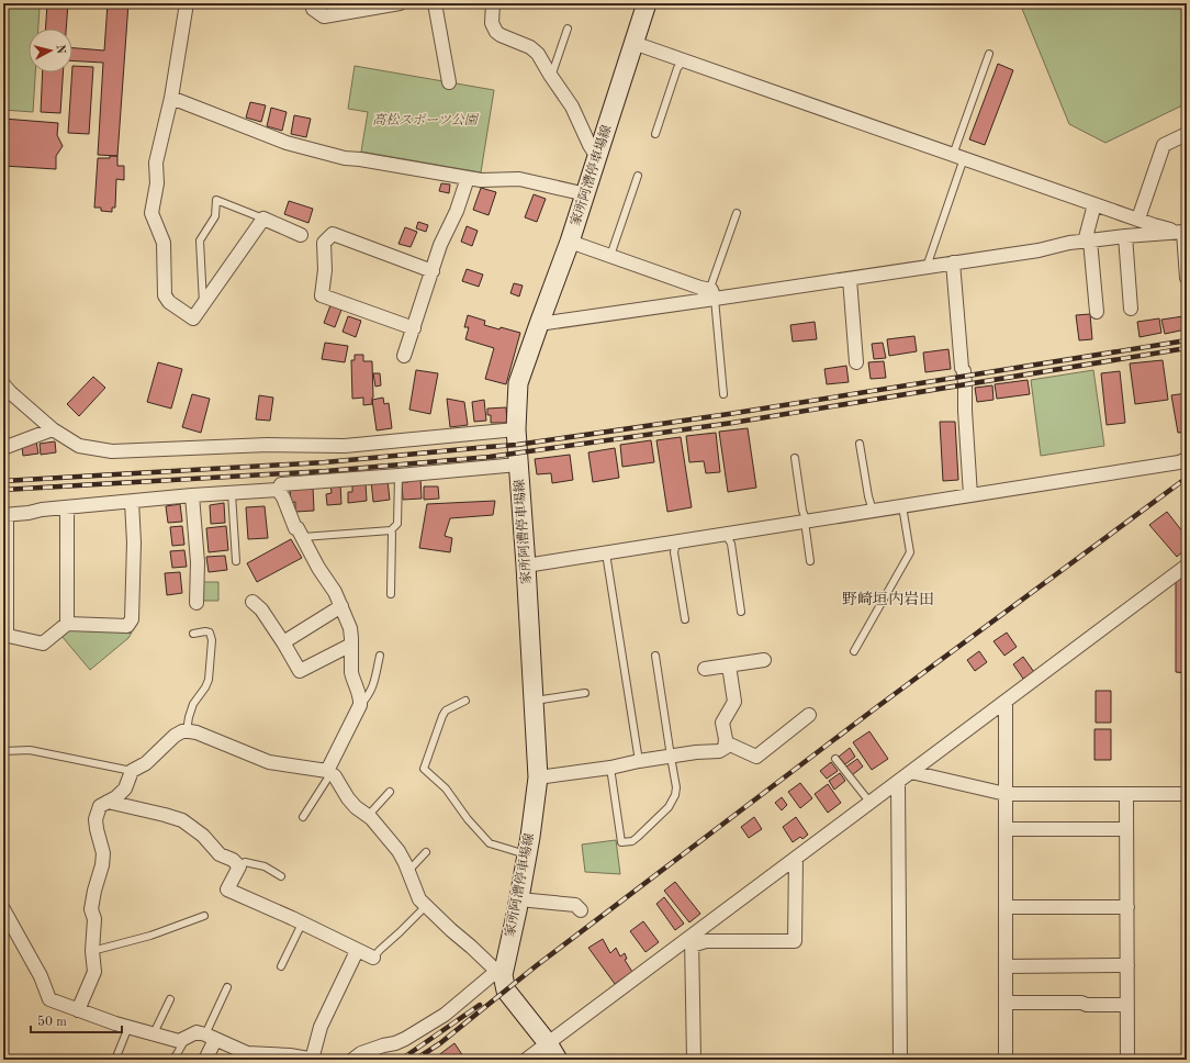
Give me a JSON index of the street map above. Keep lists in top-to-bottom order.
{
  "streets": {
    "main road": ["家所阿漕停車場線"]
  },
  "districts": ["野崎垣内岩田"],
  "parks": ["高松スポーツ公園"],
  "scale_bar": "50 m",
  "north": "right"
}
